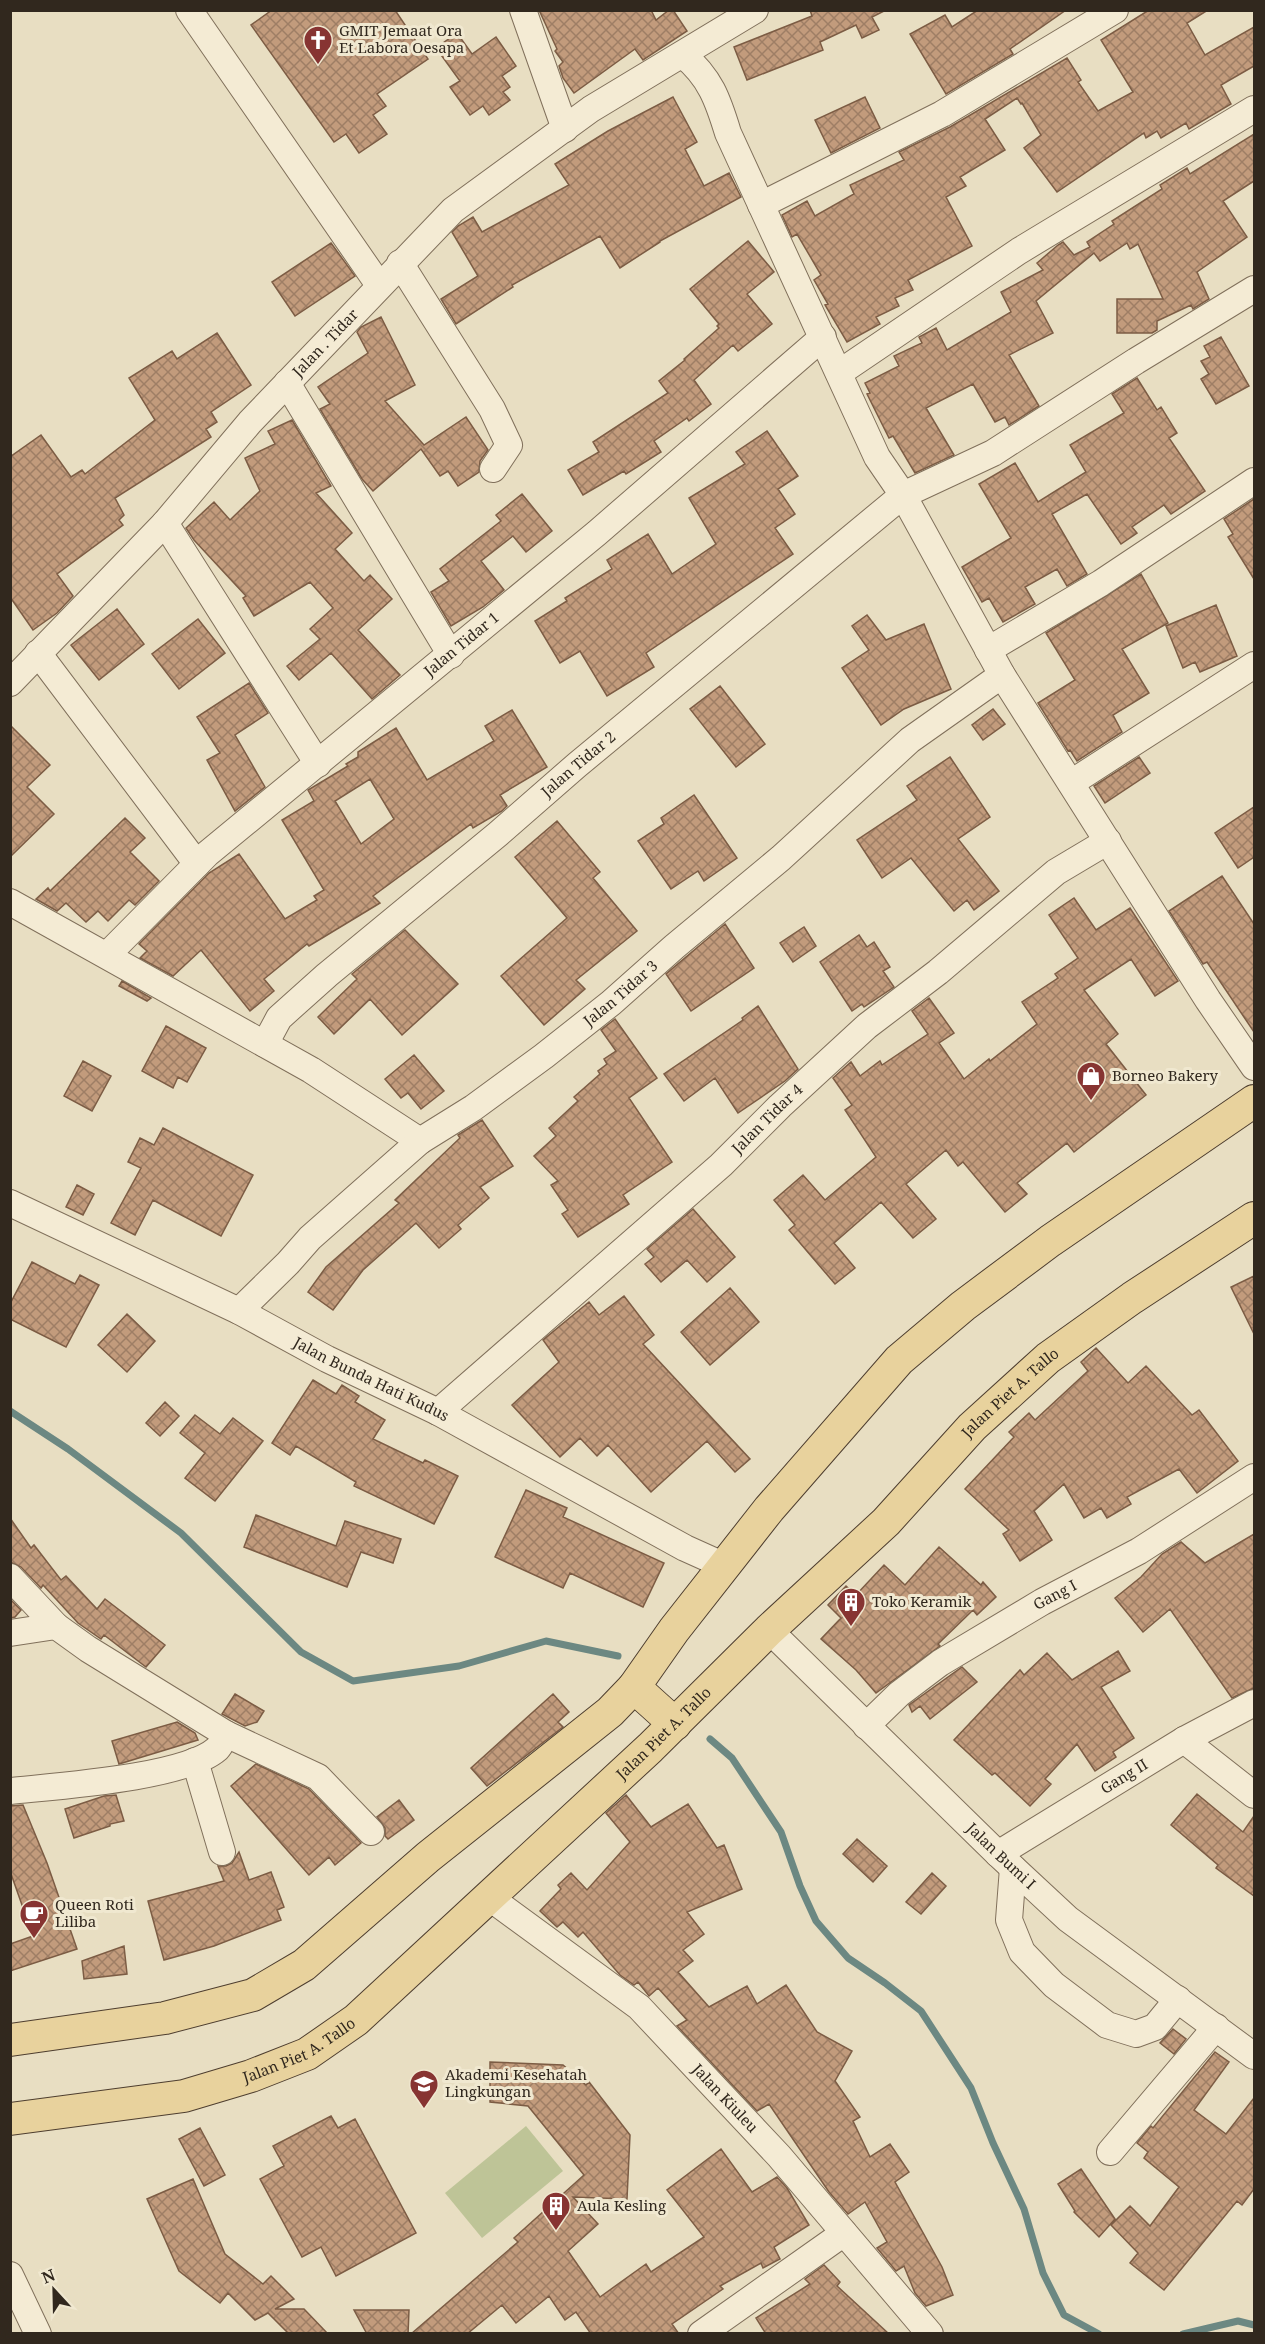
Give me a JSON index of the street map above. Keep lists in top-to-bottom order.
{
  "streets": {
    "main road": ["Jalan Piet A. Tallo"],
    "street": [
      "Jalan . Tidar",
      "Jalan Tidar 1",
      "Jalan Tidar 2",
      "Jalan Tidar 3",
      "Jalan Tidar 4",
      "Jalan Bunda Hati Kudus",
      "Gang I",
      "Gang II",
      "Jalan Bumi I",
      "Jalan Kiuleu"
    ]
  },
  "crossings": [
    ["Jalan Tidar 3", "Jalan Bunda Hati Kudus"],
    ["Jalan Tidar 4", "Jalan Bunda Hati Kudus"],
    ["Jalan Piet A. Tallo", "Jalan Bumi I"],
    ["Jalan Piet A. Tallo", "Jalan Kiuleu"],
    ["Gang I", "Jalan Bumi I"],
    ["Gang II", "Jalan Bumi I"]
  ],
  "places": {
    "church": ["GMIT Jemaat Ora Et Labora Oesapa"],
    "shop": ["Borneo Bakery"],
    "building": ["Toko Keramik", "Aula Kesling"],
    "cafe": ["Queen Roti Liliba"],
    "school or university": ["Akademi Kesehatah Lingkungan"]
  },
  "north": "top"
}
